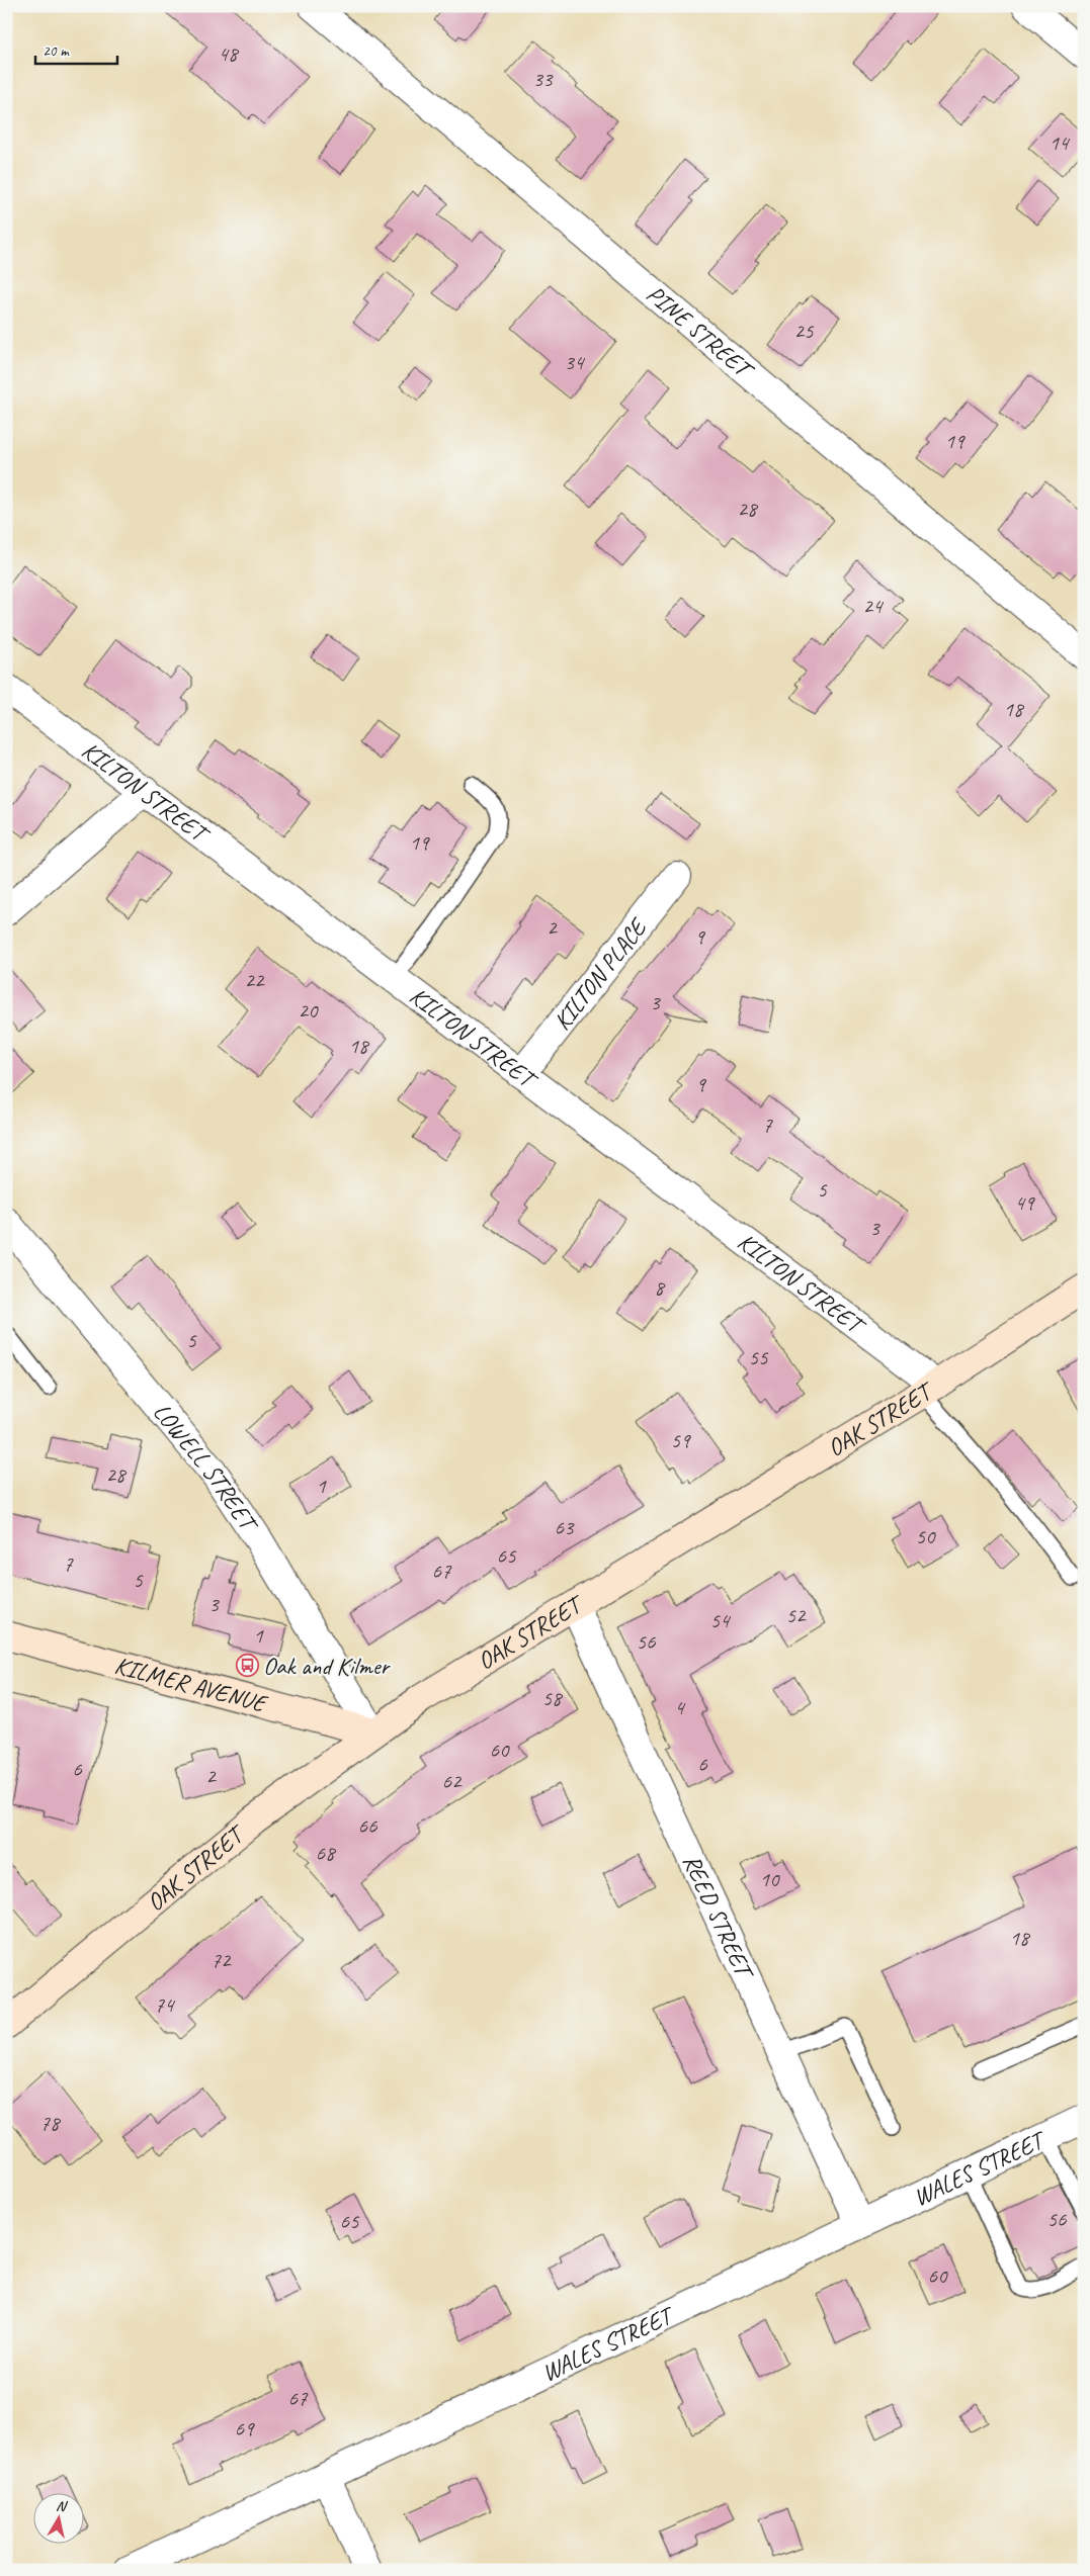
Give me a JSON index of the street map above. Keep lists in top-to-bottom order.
{
  "streets": {
    "street": [
      "PINE STREET",
      "KILTON STREET",
      "KILTON PLACE",
      "OAK STREET",
      "LOWELL STREET",
      "KILMER AVENUE",
      "REED STREET",
      "WALES STREET"
    ]
  },
  "crossings": [
    ["KILTON STREET", "KILTON PLACE"],
    ["KILTON STREET", "OAK STREET"],
    ["OAK STREET", "LOWELL STREET"],
    ["OAK STREET", "KILMER AVENUE"],
    ["OAK STREET", "REED STREET"],
    ["LOWELL STREET", "KILMER AVENUE"],
    ["REED STREET", "WALES STREET"]
  ],
  "places": {
    "bus stop": ["Oak and Kilmer"]
  },
  "house_numbers": [
    "48",
    "33",
    "14",
    "25",
    "34",
    "19",
    "28",
    "24",
    "18",
    "19",
    "2",
    "9",
    "22",
    "3",
    "20",
    "18",
    "9",
    "7",
    "5",
    "49",
    "3",
    "8",
    "5",
    "55",
    "59",
    "28",
    "1",
    "63",
    "50",
    "65",
    "7",
    "67",
    "5",
    "3",
    "52",
    "54",
    "1",
    "56",
    "58",
    "4",
    "60",
    "6",
    "6",
    "2",
    "62",
    "66",
    "68",
    "10",
    "18",
    "72",
    "74",
    "78",
    "56",
    "65",
    "60",
    "67",
    "69"
  ],
  "scale_bar": "20 m",
  "north": "top"
}
